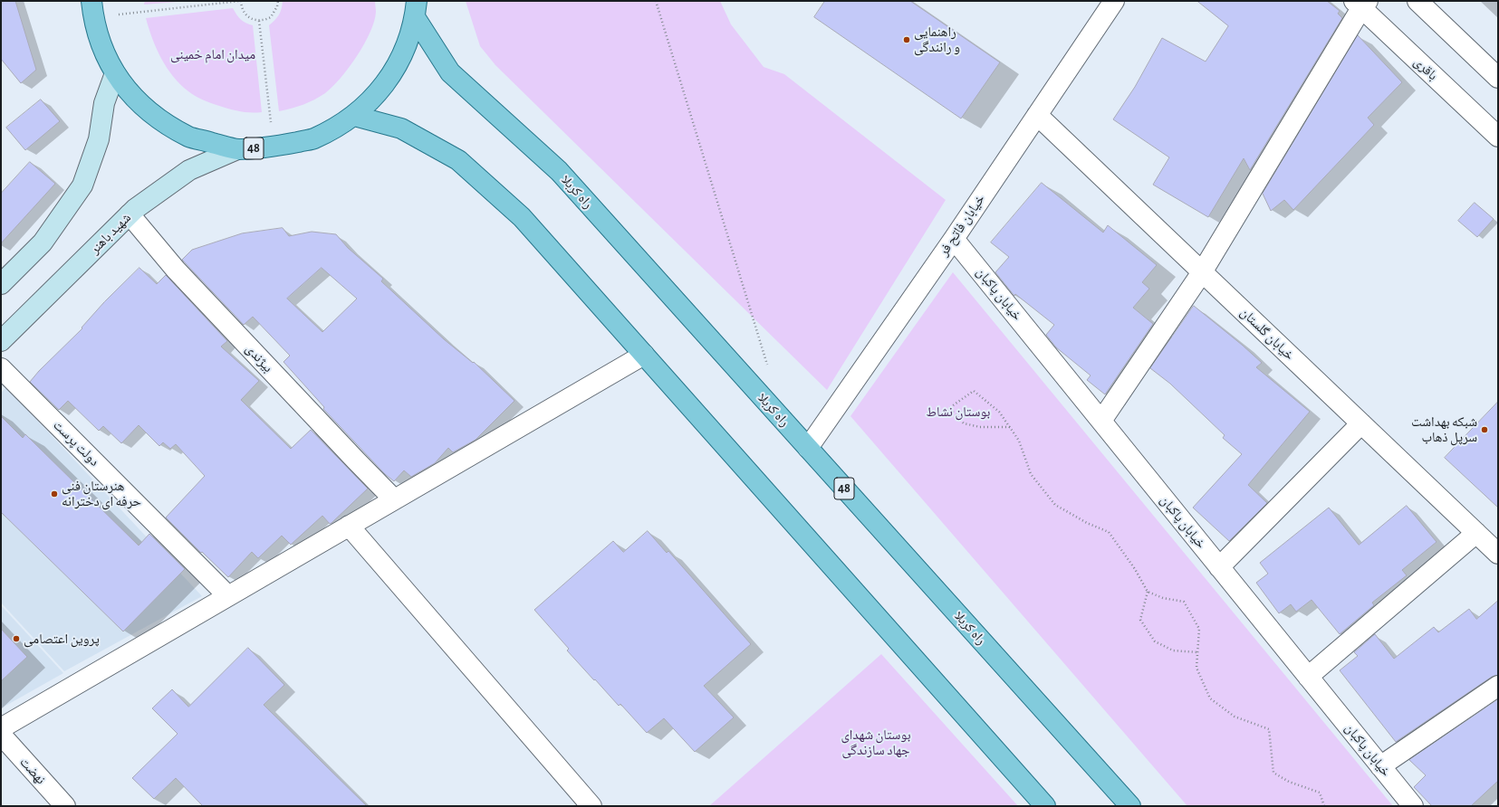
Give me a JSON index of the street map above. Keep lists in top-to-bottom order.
{
  "streets": {
    "main road": ["48", "راه کربلا", "شهید باهنر"],
    "street": [
      "باقری",
      "خیابان فاتح فر",
      "خیابان پاکبان",
      "خیابان گلستان",
      "بیژندی",
      "دولت پرست",
      "نهضت"
    ]
  },
  "crossings": [
    ["48", "راه کربلا"],
    ["48", "شهید باهنر"],
    ["راه کربلا", "خیابان فاتح فر"],
    ["خیابان فاتح فر", "خیابان پاکبان"],
    ["خیابان فاتح فر", "خیابان گلستان"],
    ["شهید باهنر", "بیژندی"]
  ],
  "parks": ["میدان امام خمینی", "بوستان نشاط", "بوستان شهدای جهاد سازندگی"],
  "places": [
    "راهنمایی و رانندگی",
    "شبکه بهداشت سرپل ذهاب",
    "هنرستان فنی حرفه ای دخترانه",
    "پروین اعتصامی"
  ]
}
